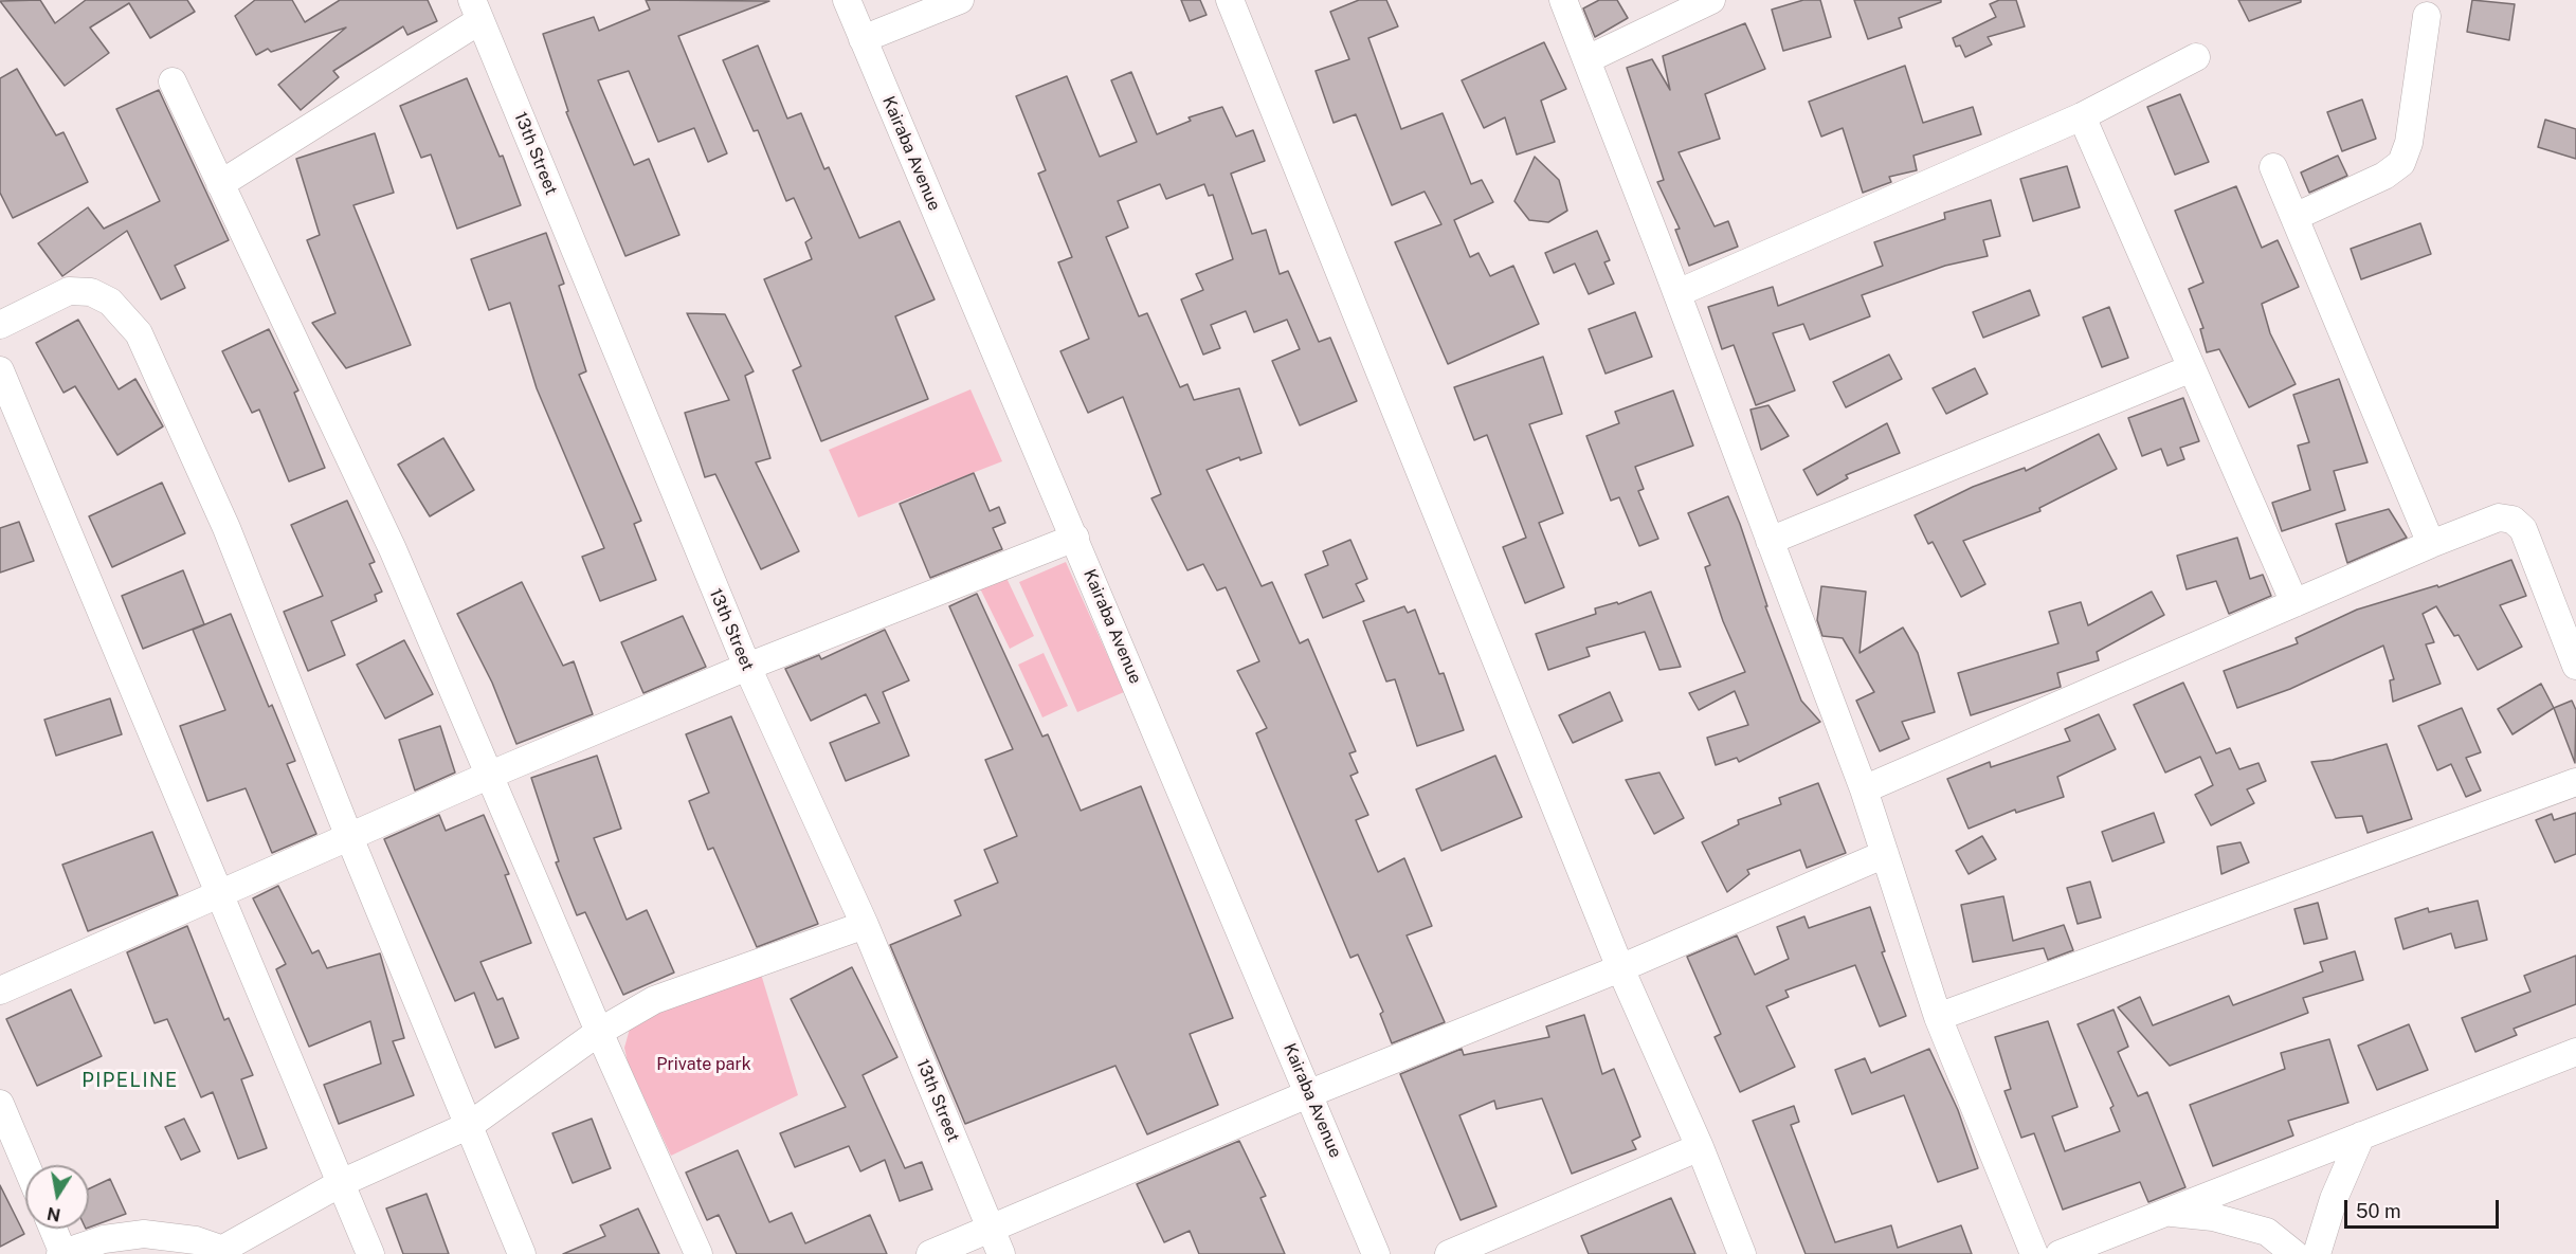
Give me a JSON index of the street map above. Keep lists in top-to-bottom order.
{
  "streets": {
    "street": ["13th Street", "Kairaba Avenue"]
  },
  "districts": ["PIPELINE"],
  "parks": ["Private park"],
  "scale_bar": "50 m",
  "north": "bottom"
}
